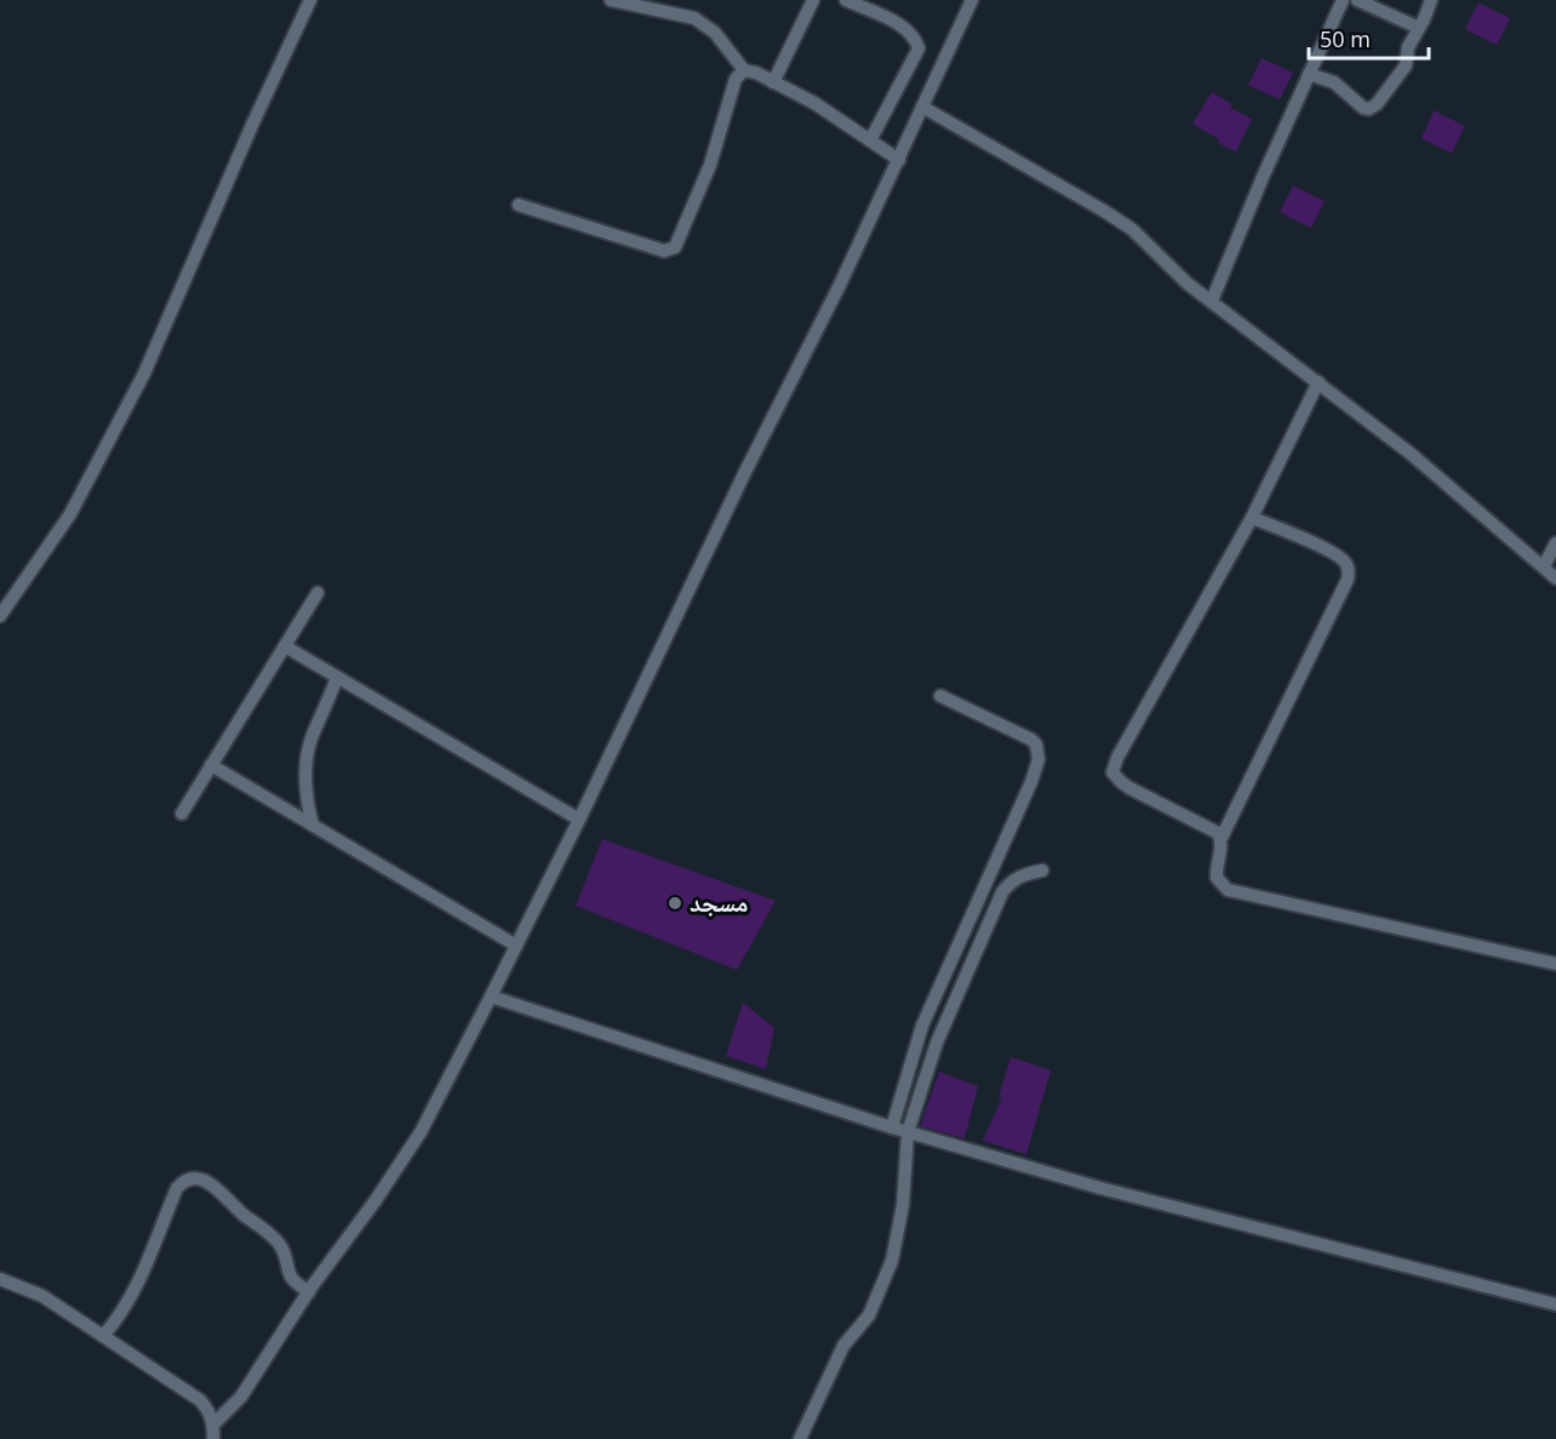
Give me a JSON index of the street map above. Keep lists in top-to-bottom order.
{
  "places": ["مسجد"],
  "scale_bar": "50 m"
}
